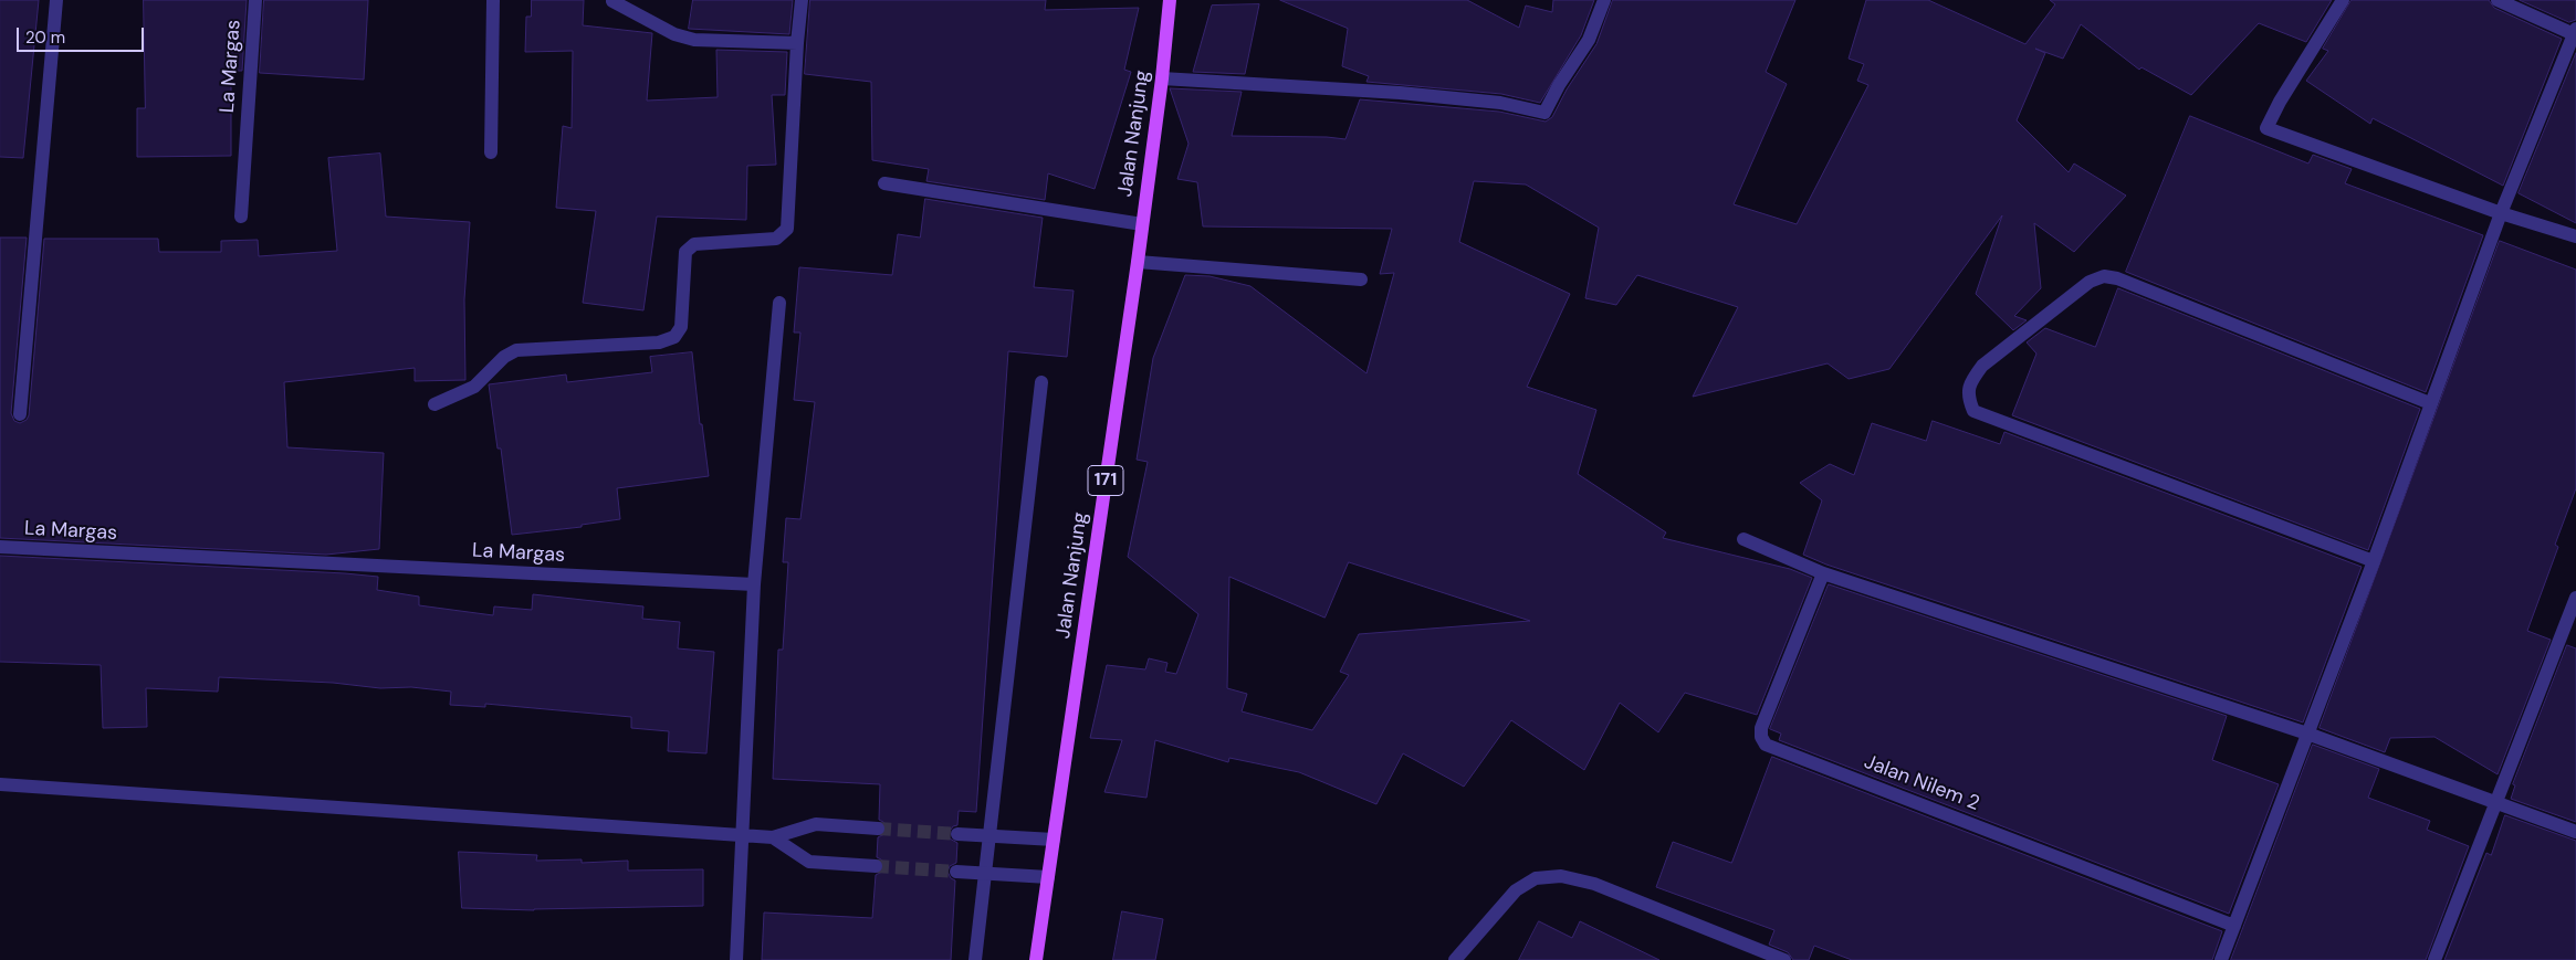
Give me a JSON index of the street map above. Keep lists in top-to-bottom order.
{
  "streets": {
    "main road": ["Jalan Nanjung", "171"],
    "street": ["La Margas", "Jalan Nilem 2"]
  },
  "scale_bar": "20 m"
}
